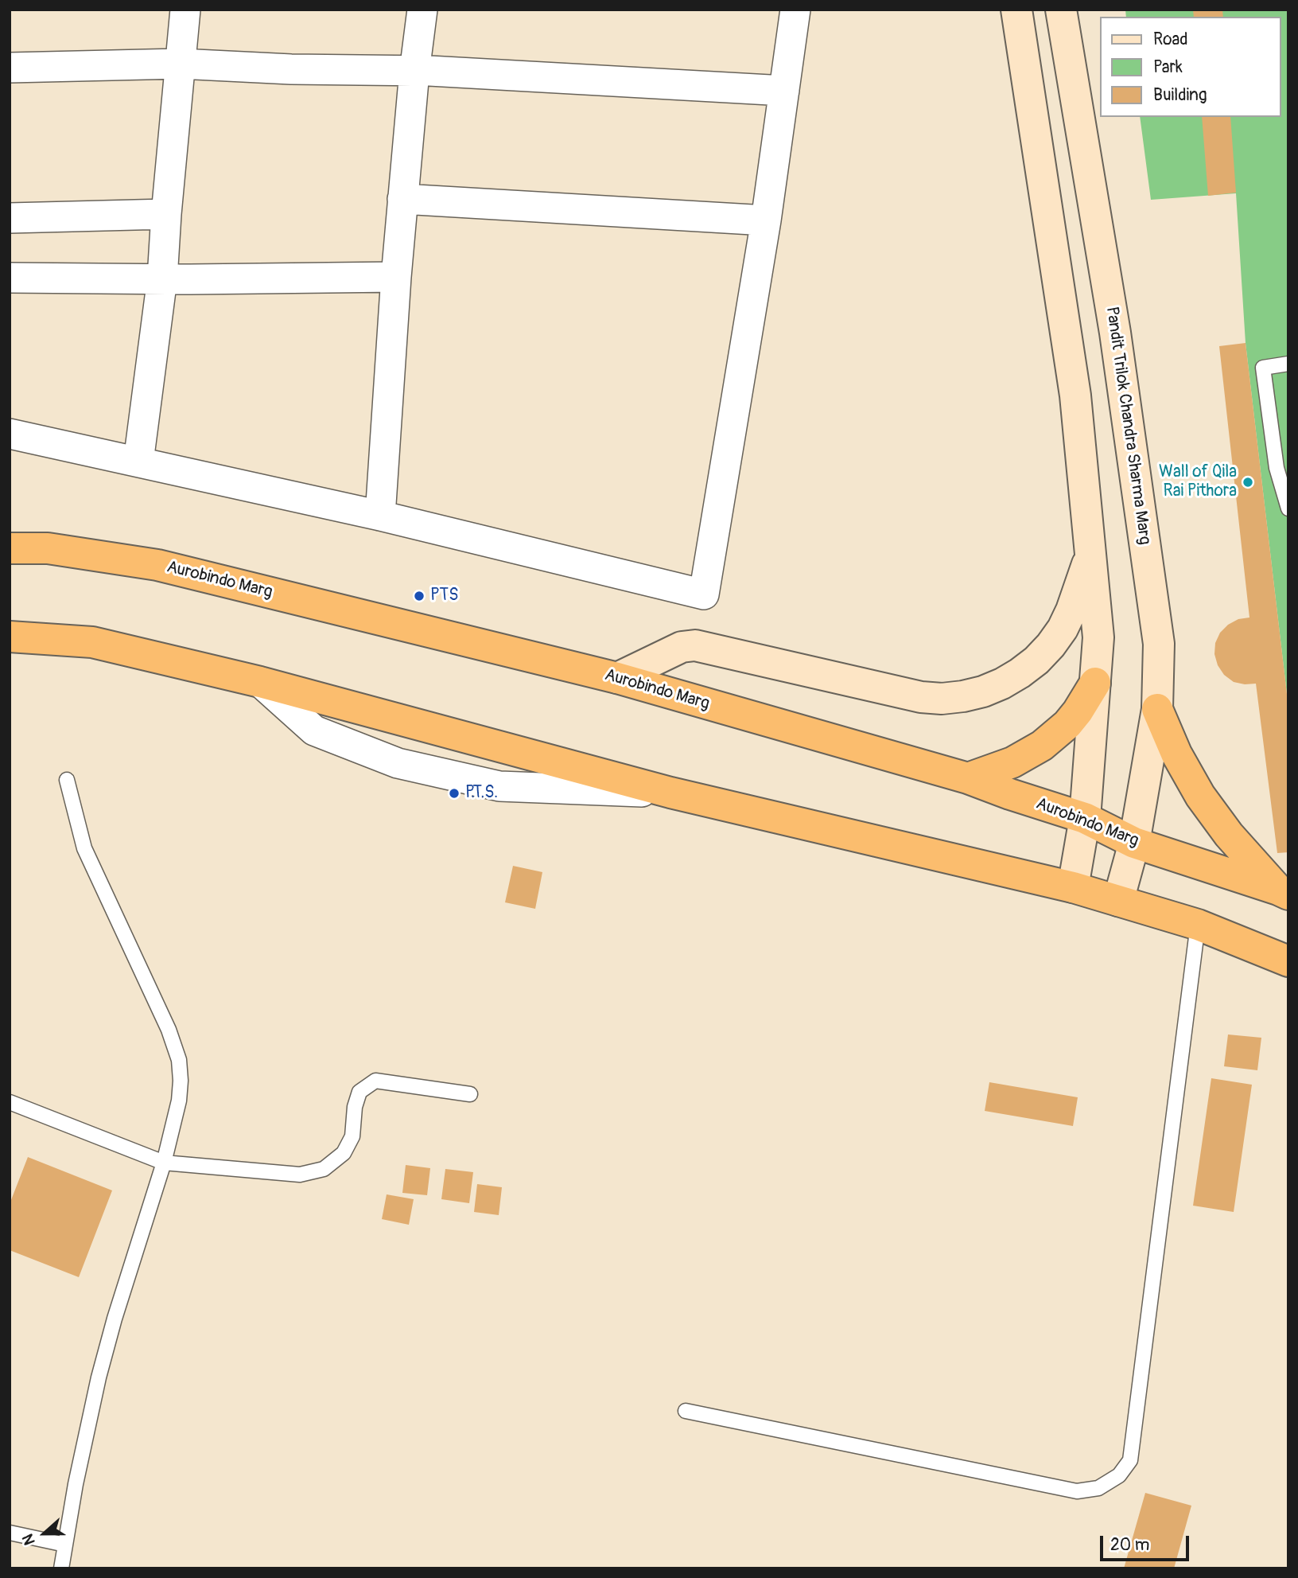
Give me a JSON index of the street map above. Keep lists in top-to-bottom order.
{
  "streets": {
    "highway": ["Aurobindo Marg"],
    "main road": ["Pandit Trilok Chandra Sharma Marg"]
  },
  "crossings": [
    ["Pandit Trilok Chandra Sharma Marg", "Aurobindo Marg"]
  ],
  "places": ["Wall of Qila Rai Pithora", "PTS", "P.T.S."],
  "legend": ["Road", "Park", "Building"],
  "scale_bar": "20 m",
  "north": "left"
}
